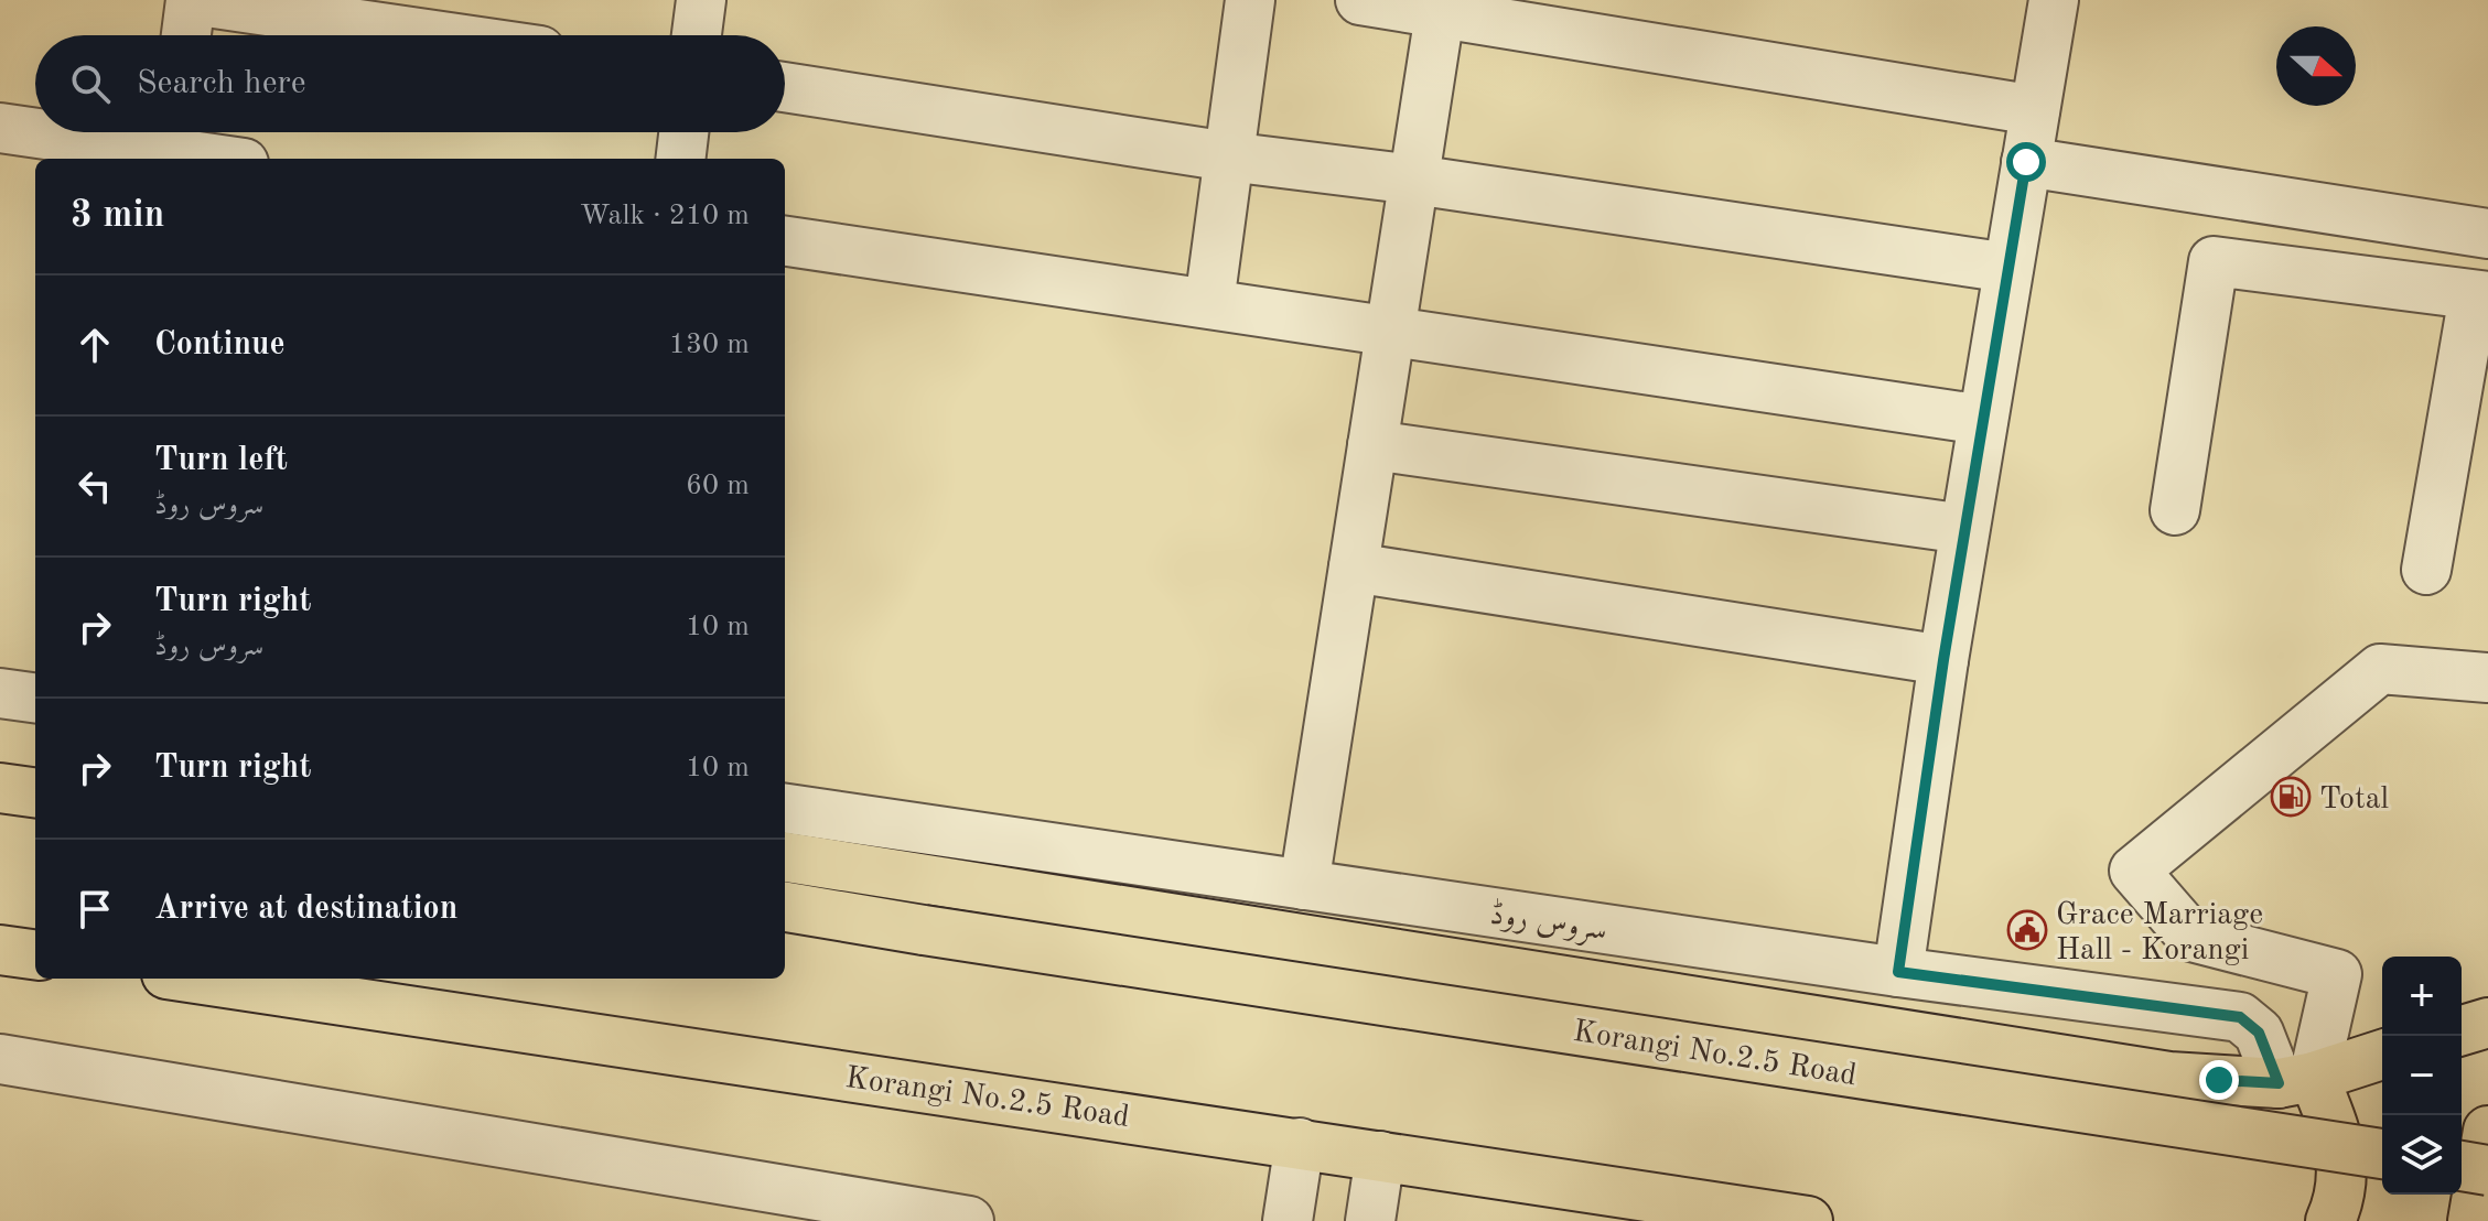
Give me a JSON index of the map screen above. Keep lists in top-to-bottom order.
{
  "streets": {
    "main road": ["Korangi No.2.5 Road"],
    "street": ["سروس روڈ"]
  },
  "places": {
    "fuel station": ["Total"],
    "public building": ["Grace Marriage Hall - Korangi"]
  },
  "north": "right",
  "page": {
    "search": "Search here",
    "heading": ["3 min", "Walk · 210 m"],
    "list": [
      ["Continue", "130 m"],
      ["Turn left", "سروس روڈ", "60 m"],
      ["Turn right", "سروس روڈ", "10 m"],
      ["Turn right", "10 m"],
      "Arrive at destination"
    ],
    "map_buttons": ["+", "−"]
  }
}
